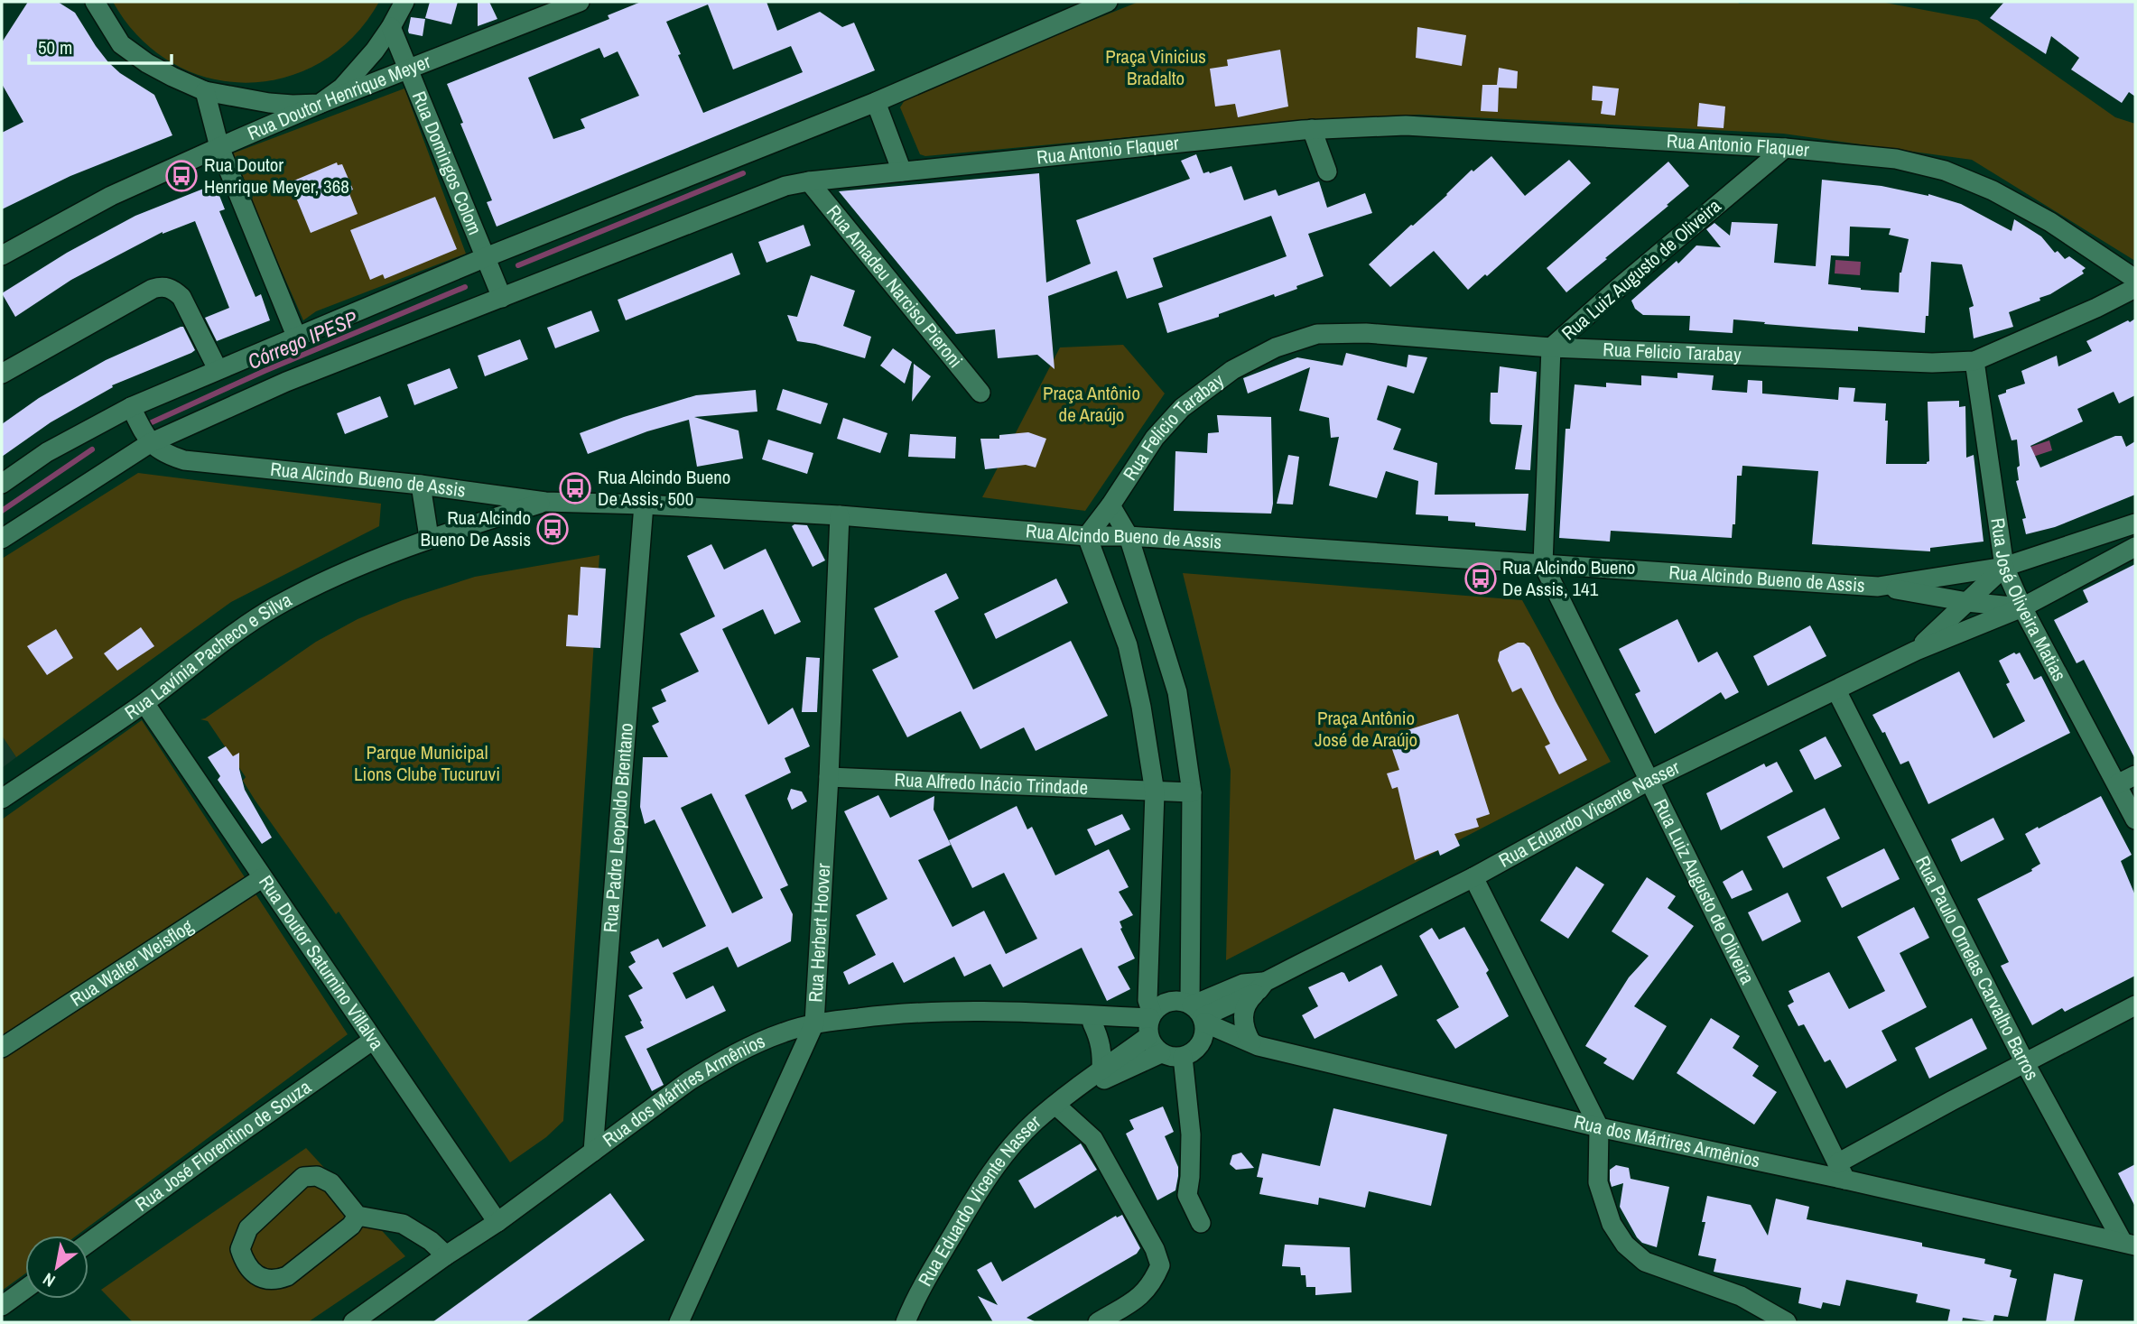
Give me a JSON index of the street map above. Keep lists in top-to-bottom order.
{
  "streets": {
    "street": [
      "Rua Doutor Henrique Meyer",
      "Rua Antonio Flaquer",
      "Rua Domingos Colom",
      "Rua Luiz Augusto de Oliveira",
      "Rua Amadeu Narciso Pieroni",
      "Rua Felicio Tarabay",
      "Rua Alcindo Bueno de Assis",
      "Rua José Oliveira Matias",
      "Rua Lavínia Pacheco e Silva",
      "Rua Alfredo Inácio Trindade",
      "Rua Eduardo Vicente Nasser",
      "Rua Padre Leopoldo Brentano",
      "Rua Herbert Hoover",
      "Rua Walter Weisflog",
      "Rua Doutor Saturnino Villalva",
      "Rua Paulo Ornelas Carvalho Barros",
      "Rua dos Mártires Armênios",
      "Rua José Florentino de Souza"
    ]
  },
  "crossings": [
    ["Rua Doutor Henrique Meyer", "Rua Domingos Colom"],
    ["Rua Antonio Flaquer", "Rua Domingos Colom"],
    ["Rua Antonio Flaquer", "Rua Luiz Augusto de Oliveira"],
    ["Rua Antonio Flaquer", "Rua Amadeu Narciso Pieroni"],
    ["Rua Antonio Flaquer", "Rua Alcindo Bueno de Assis"],
    ["Rua Luiz Augusto de Oliveira", "Rua Felicio Tarabay"],
    ["Rua Luiz Augusto de Oliveira", "Rua Alcindo Bueno de Assis"],
    ["Rua Luiz Augusto de Oliveira", "Rua Eduardo Vicente Nasser"],
    ["Rua Luiz Augusto de Oliveira", "Rua dos Mártires Armênios"],
    ["Rua Felicio Tarabay", "Rua Alcindo Bueno de Assis"],
    ["Rua Felicio Tarabay", "Rua José Oliveira Matias"],
    ["Rua Alcindo Bueno de Assis", "Rua José Oliveira Matias"],
    ["Rua Alcindo Bueno de Assis", "Rua Lavínia Pacheco e Silva"],
    ["Rua Alcindo Bueno de Assis", "Rua Eduardo Vicente Nasser"],
    ["Rua Alcindo Bueno de Assis", "Rua Padre Leopoldo Brentano"],
    ["Rua Alcindo Bueno de Assis", "Rua Herbert Hoover"],
    ["Rua José Oliveira Matias", "Rua Eduardo Vicente Nasser"],
    ["Rua Lavínia Pacheco e Silva", "Rua Doutor Saturnino Villalva"],
    ["Rua Alfredo Inácio Trindade", "Rua Herbert Hoover"],
    ["Rua Eduardo Vicente Nasser", "Rua Paulo Ornelas Carvalho Barros"],
    ["Rua Eduardo Vicente Nasser", "Rua dos Mártires Armênios"],
    ["Rua Padre Leopoldo Brentano", "Rua dos Mártires Armênios"],
    ["Rua Herbert Hoover", "Rua dos Mártires Armênios"],
    ["Rua Walter Weisflog", "Rua Doutor Saturnino Villalva"],
    ["Rua Doutor Saturnino Villalva", "Rua dos Mártires Armênios"],
    ["Rua Doutor Saturnino Villalva", "Rua José Florentino de Souza"],
    ["Rua Paulo Ornelas Carvalho Barros", "Rua dos Mártires Armênios"]
  ],
  "water": ["Córrego IPESP"],
  "parks": [
    "Praça Vinicius Bradalto",
    "Praça Antônio de Araújo",
    "Praça Antônio José de Araújo",
    "Parque Municipal Lions Clube Tucuruvi"
  ],
  "places": {
    "bus stop": [
      "Rua Doutor Henrique Meyer, 368",
      "Rua Alcindo Bueno De Assis, 500",
      "Rua Alcindo Bueno De Assis",
      "Rua Alcindo Bueno De Assis, 141"
    ]
  },
  "scale_bar": "50 m",
  "north": "bottom left"
}
